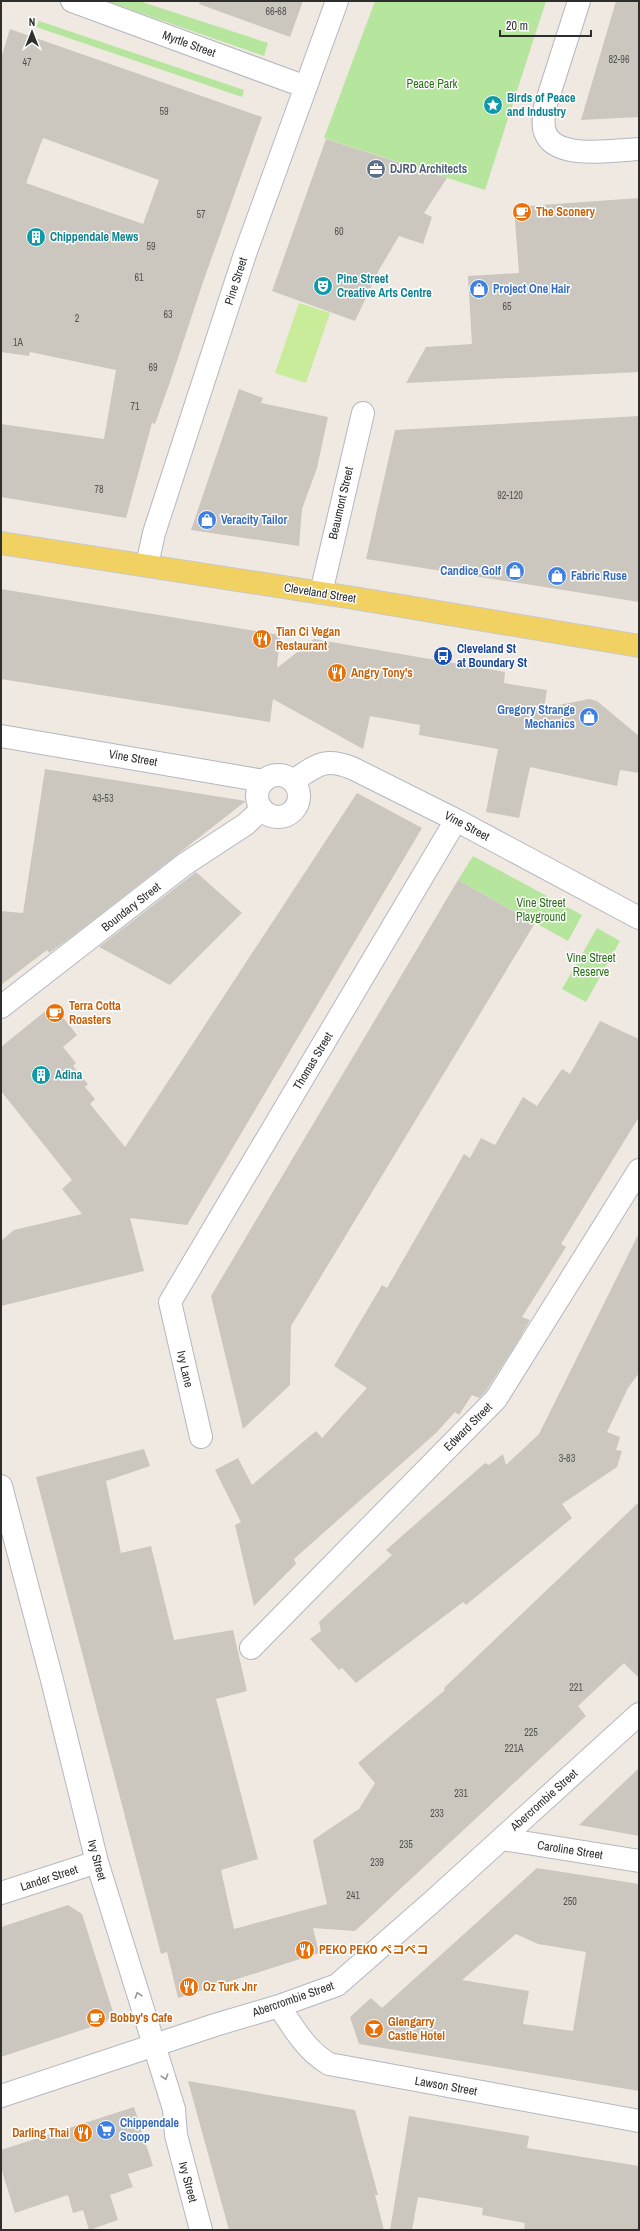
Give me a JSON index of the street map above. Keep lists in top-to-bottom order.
{
  "streets": {
    "main road": ["Cleveland Street"],
    "street": [
      "Myrtle Street",
      "Pine Street",
      "Beaumont Street",
      "Vine Street",
      "Boundary Street",
      "Thomas Street",
      "Ivy Lane",
      "Edward Street",
      "Abercrombie Street",
      "Caroline Street",
      "Ivy Street",
      "Lander Street",
      "Lawson Street"
    ]
  },
  "crossings": [
    ["Myrtle Street", "Pine Street"],
    ["Pine Street", "Cleveland Street"],
    ["Beaumont Street", "Cleveland Street"],
    ["Vine Street", "Boundary Street"],
    ["Vine Street", "Thomas Street"],
    ["Thomas Street", "Ivy Lane"],
    ["Abercrombie Street", "Caroline Street"],
    ["Abercrombie Street", "Ivy Street"],
    ["Abercrombie Street", "Lawson Street"],
    ["Ivy Street", "Lander Street"]
  ],
  "parks": ["Peace Park", "Vine Street Playground", "Vine Street Reserve"],
  "places": {
    "place": ["Birds of Peace and Industry"],
    "office": ["DJRD Architects"],
    "cafe": ["The Sconery", "Terra Cotta Roasters", "Bobby's Cafe"],
    "building": ["Chippendale Mews", "Adina"],
    "theatre": ["Pine Street Creative Arts Centre"],
    "shop": [
      "Project One Hair",
      "Veracity Tailor",
      "Candice Golf",
      "Fabric Ruse",
      "Gregory Strange Mechanics"
    ],
    "restaurant": [
      "Tian Ci Vegan Restaurant",
      "Angry Tony's",
      "PEKO PEKO ペコペコ",
      "Oz Turk Jnr",
      "Darling Thai"
    ],
    "bus stop": ["Cleveland St at Boundary St"],
    "bar": ["Glengarry Castle Hotel"],
    "supermarket": ["Chippendale Scoop"]
  },
  "house_numbers": [
    "66-68",
    "82-96",
    "47",
    "59",
    "57",
    "60",
    "59",
    "61",
    "65",
    "63",
    "2",
    "1A",
    "69",
    "71",
    "78",
    "92-120",
    "43-53",
    "3-83",
    "221",
    "225",
    "221A",
    "231",
    "233",
    "235",
    "239",
    "241",
    "250"
  ],
  "scale_bar": "20 m",
  "north": "top"
}
